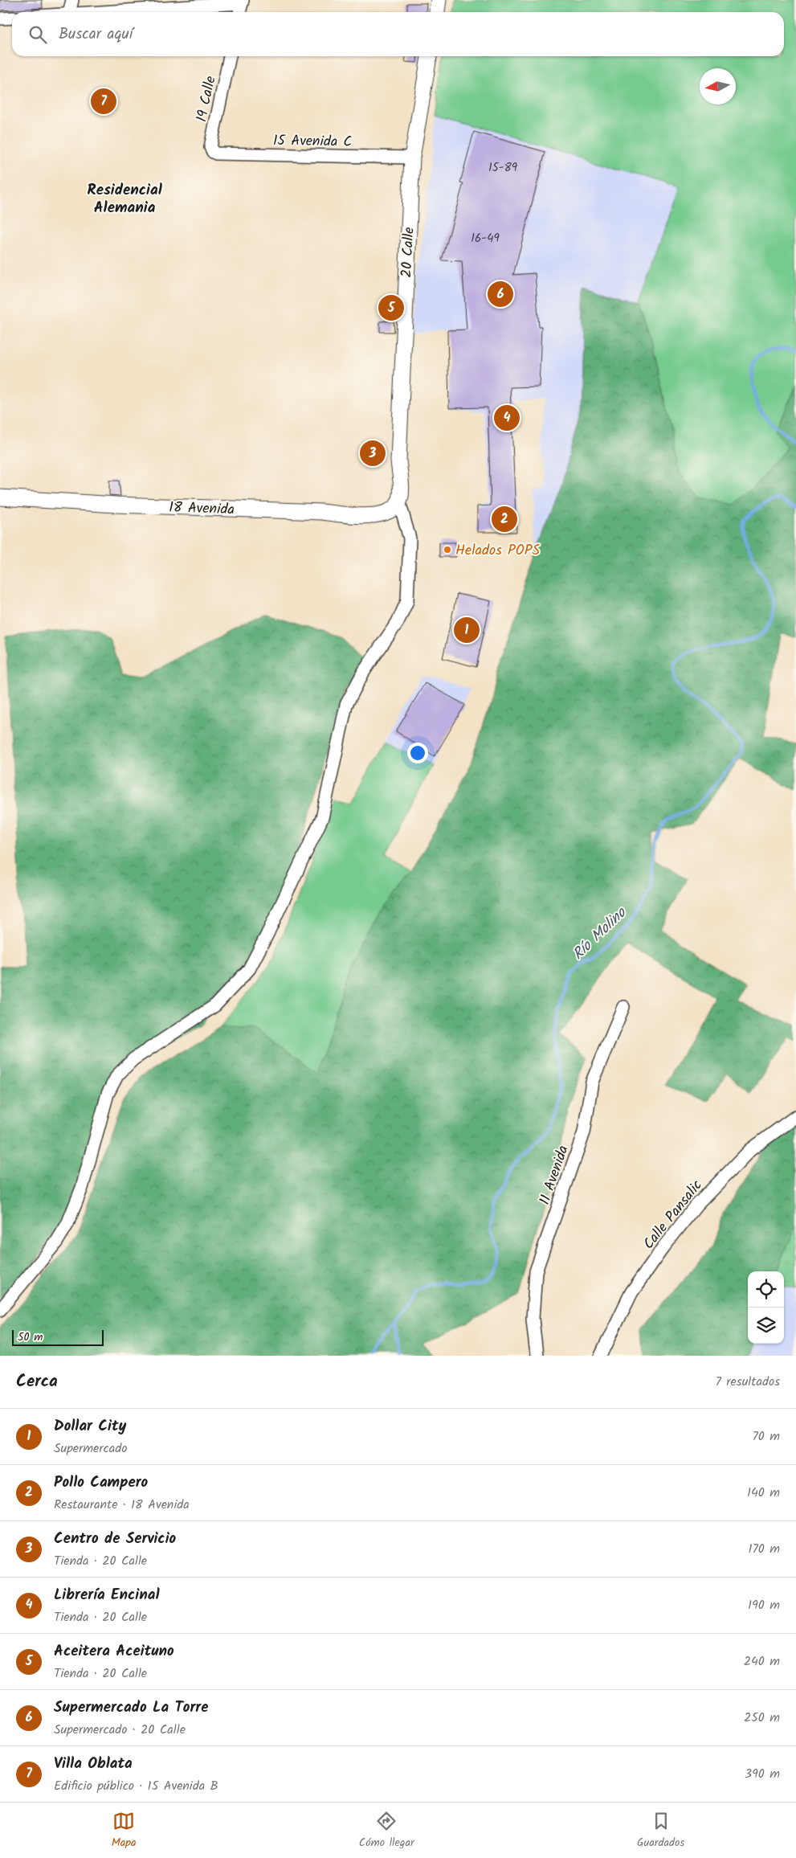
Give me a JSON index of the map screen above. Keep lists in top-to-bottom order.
{
  "streets": {
    "street": [
      "19 Calle",
      "15 Avenida C",
      "20 Calle",
      "18 Avenida",
      "11 Avenida",
      "Calle Pansalic"
    ]
  },
  "crossings": [
    ["19 Calle", "15 Avenida C"],
    ["15 Avenida C", "20 Calle"],
    ["20 Calle", "18 Avenida"]
  ],
  "districts": ["Residencial Alemania"],
  "water": ["Río Molino"],
  "places": ["Helados POPS"],
  "house_numbers": ["15-89", "16-49"],
  "scale_bar": "50 m",
  "north": "left",
  "page": {
    "search": "Buscar aquí",
    "pins": [
      "7",
      "6",
      "5",
      "4",
      "3",
      "2",
      "1"
    ],
    "scale": "50 m",
    "heading": ["Cerca", "7 resultados"],
    "list": [
      {
        "mark": "1",
        "name": "Dollar City",
        "note": "Supermercado",
        "value": "70 m"
      },
      {
        "mark": "2",
        "name": "Pollo Campero",
        "note": "Restaurante · 18 Avenida",
        "value": "140 m"
      },
      {
        "mark": "3",
        "name": "Centro de Servicio",
        "note": "Tienda · 20 Calle",
        "value": "170 m"
      },
      {
        "mark": "4",
        "name": "Librería Encinal",
        "note": "Tienda · 20 Calle",
        "value": "190 m"
      },
      {
        "mark": "5",
        "name": "Aceitera Aceituno",
        "note": "Tienda · 20 Calle",
        "value": "240 m"
      },
      {
        "mark": "6",
        "name": "Supermercado La Torre",
        "note": "Supermercado · 20 Calle",
        "value": "250 m"
      },
      {
        "mark": "7",
        "name": "Villa Oblata",
        "note": "Edificio público · 15 Avenida B",
        "value": "390 m"
      }
    ],
    "nav": ["Mapa", "Cómo llegar", "Guardados"]
  }
}
